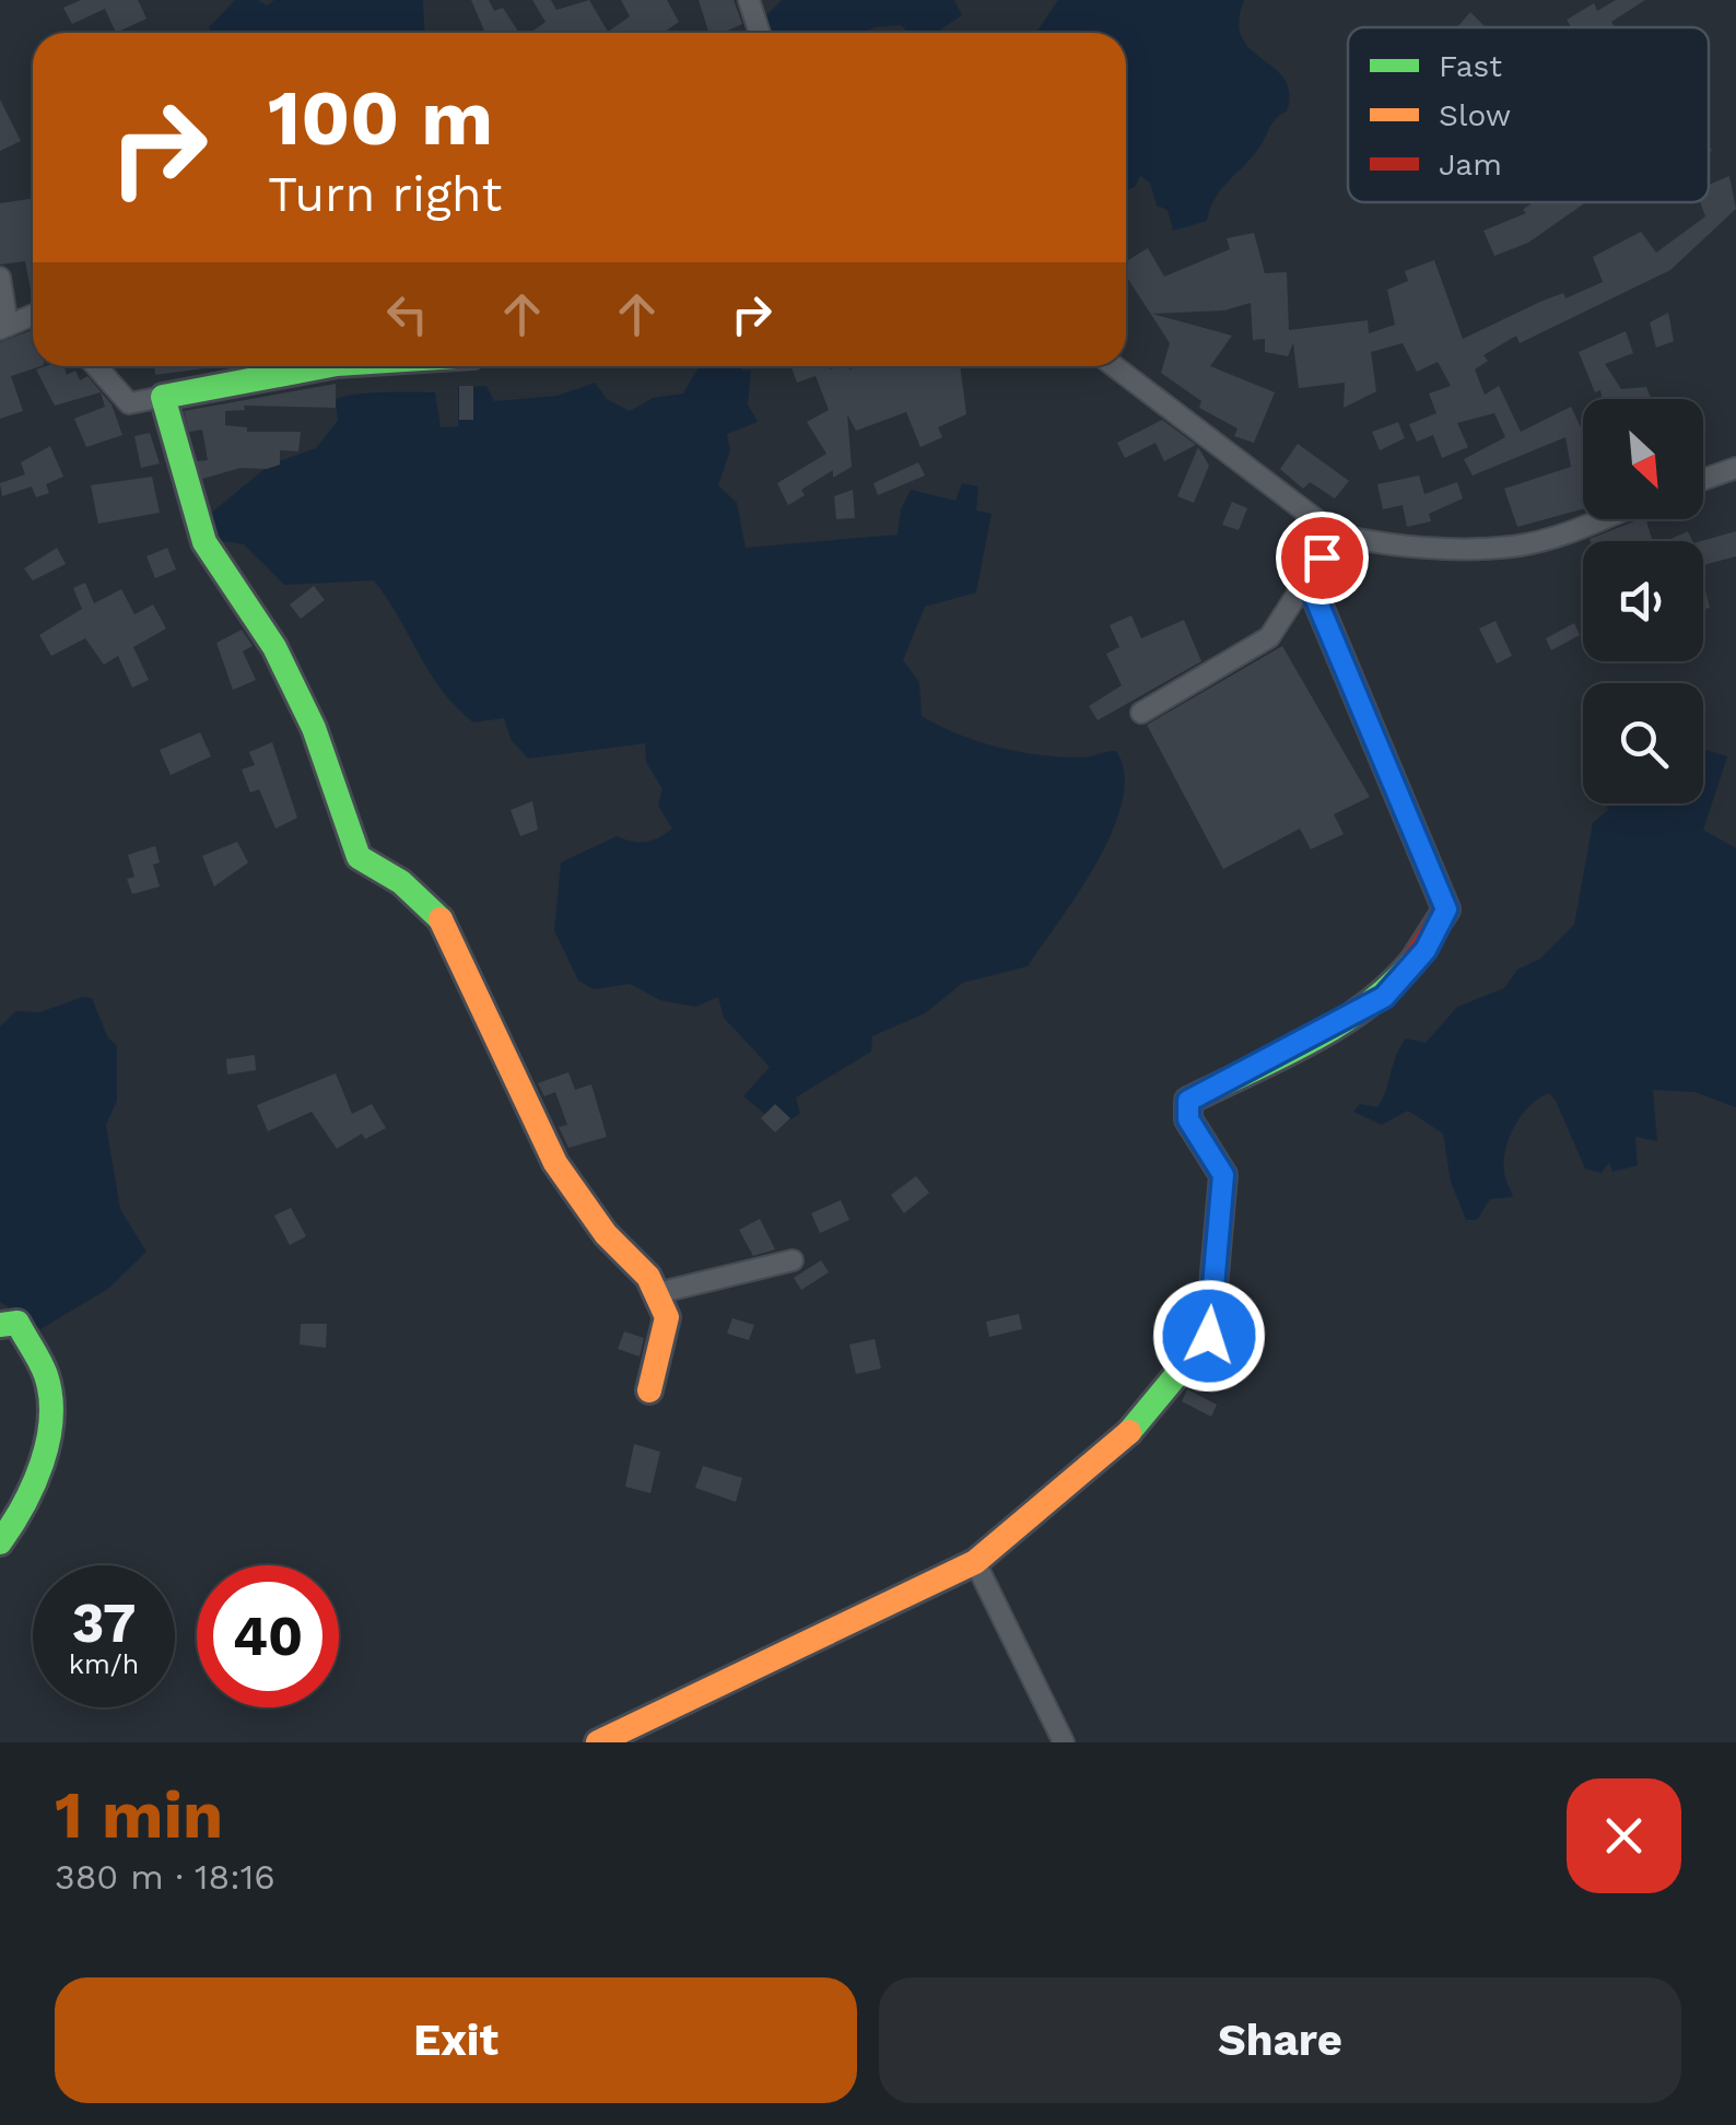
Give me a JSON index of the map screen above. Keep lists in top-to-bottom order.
{
  "legend": ["Fast", "Slow", "Jam"],
  "north": "bottom right",
  "page": {
    "turn": ["100 m", "Turn right"],
    "speed": "37 km/h",
    "limit": "40",
    "heading": ["1 min", "380 m · 18:16"],
    "buttons": ["Exit", "Share"]
  }
}
